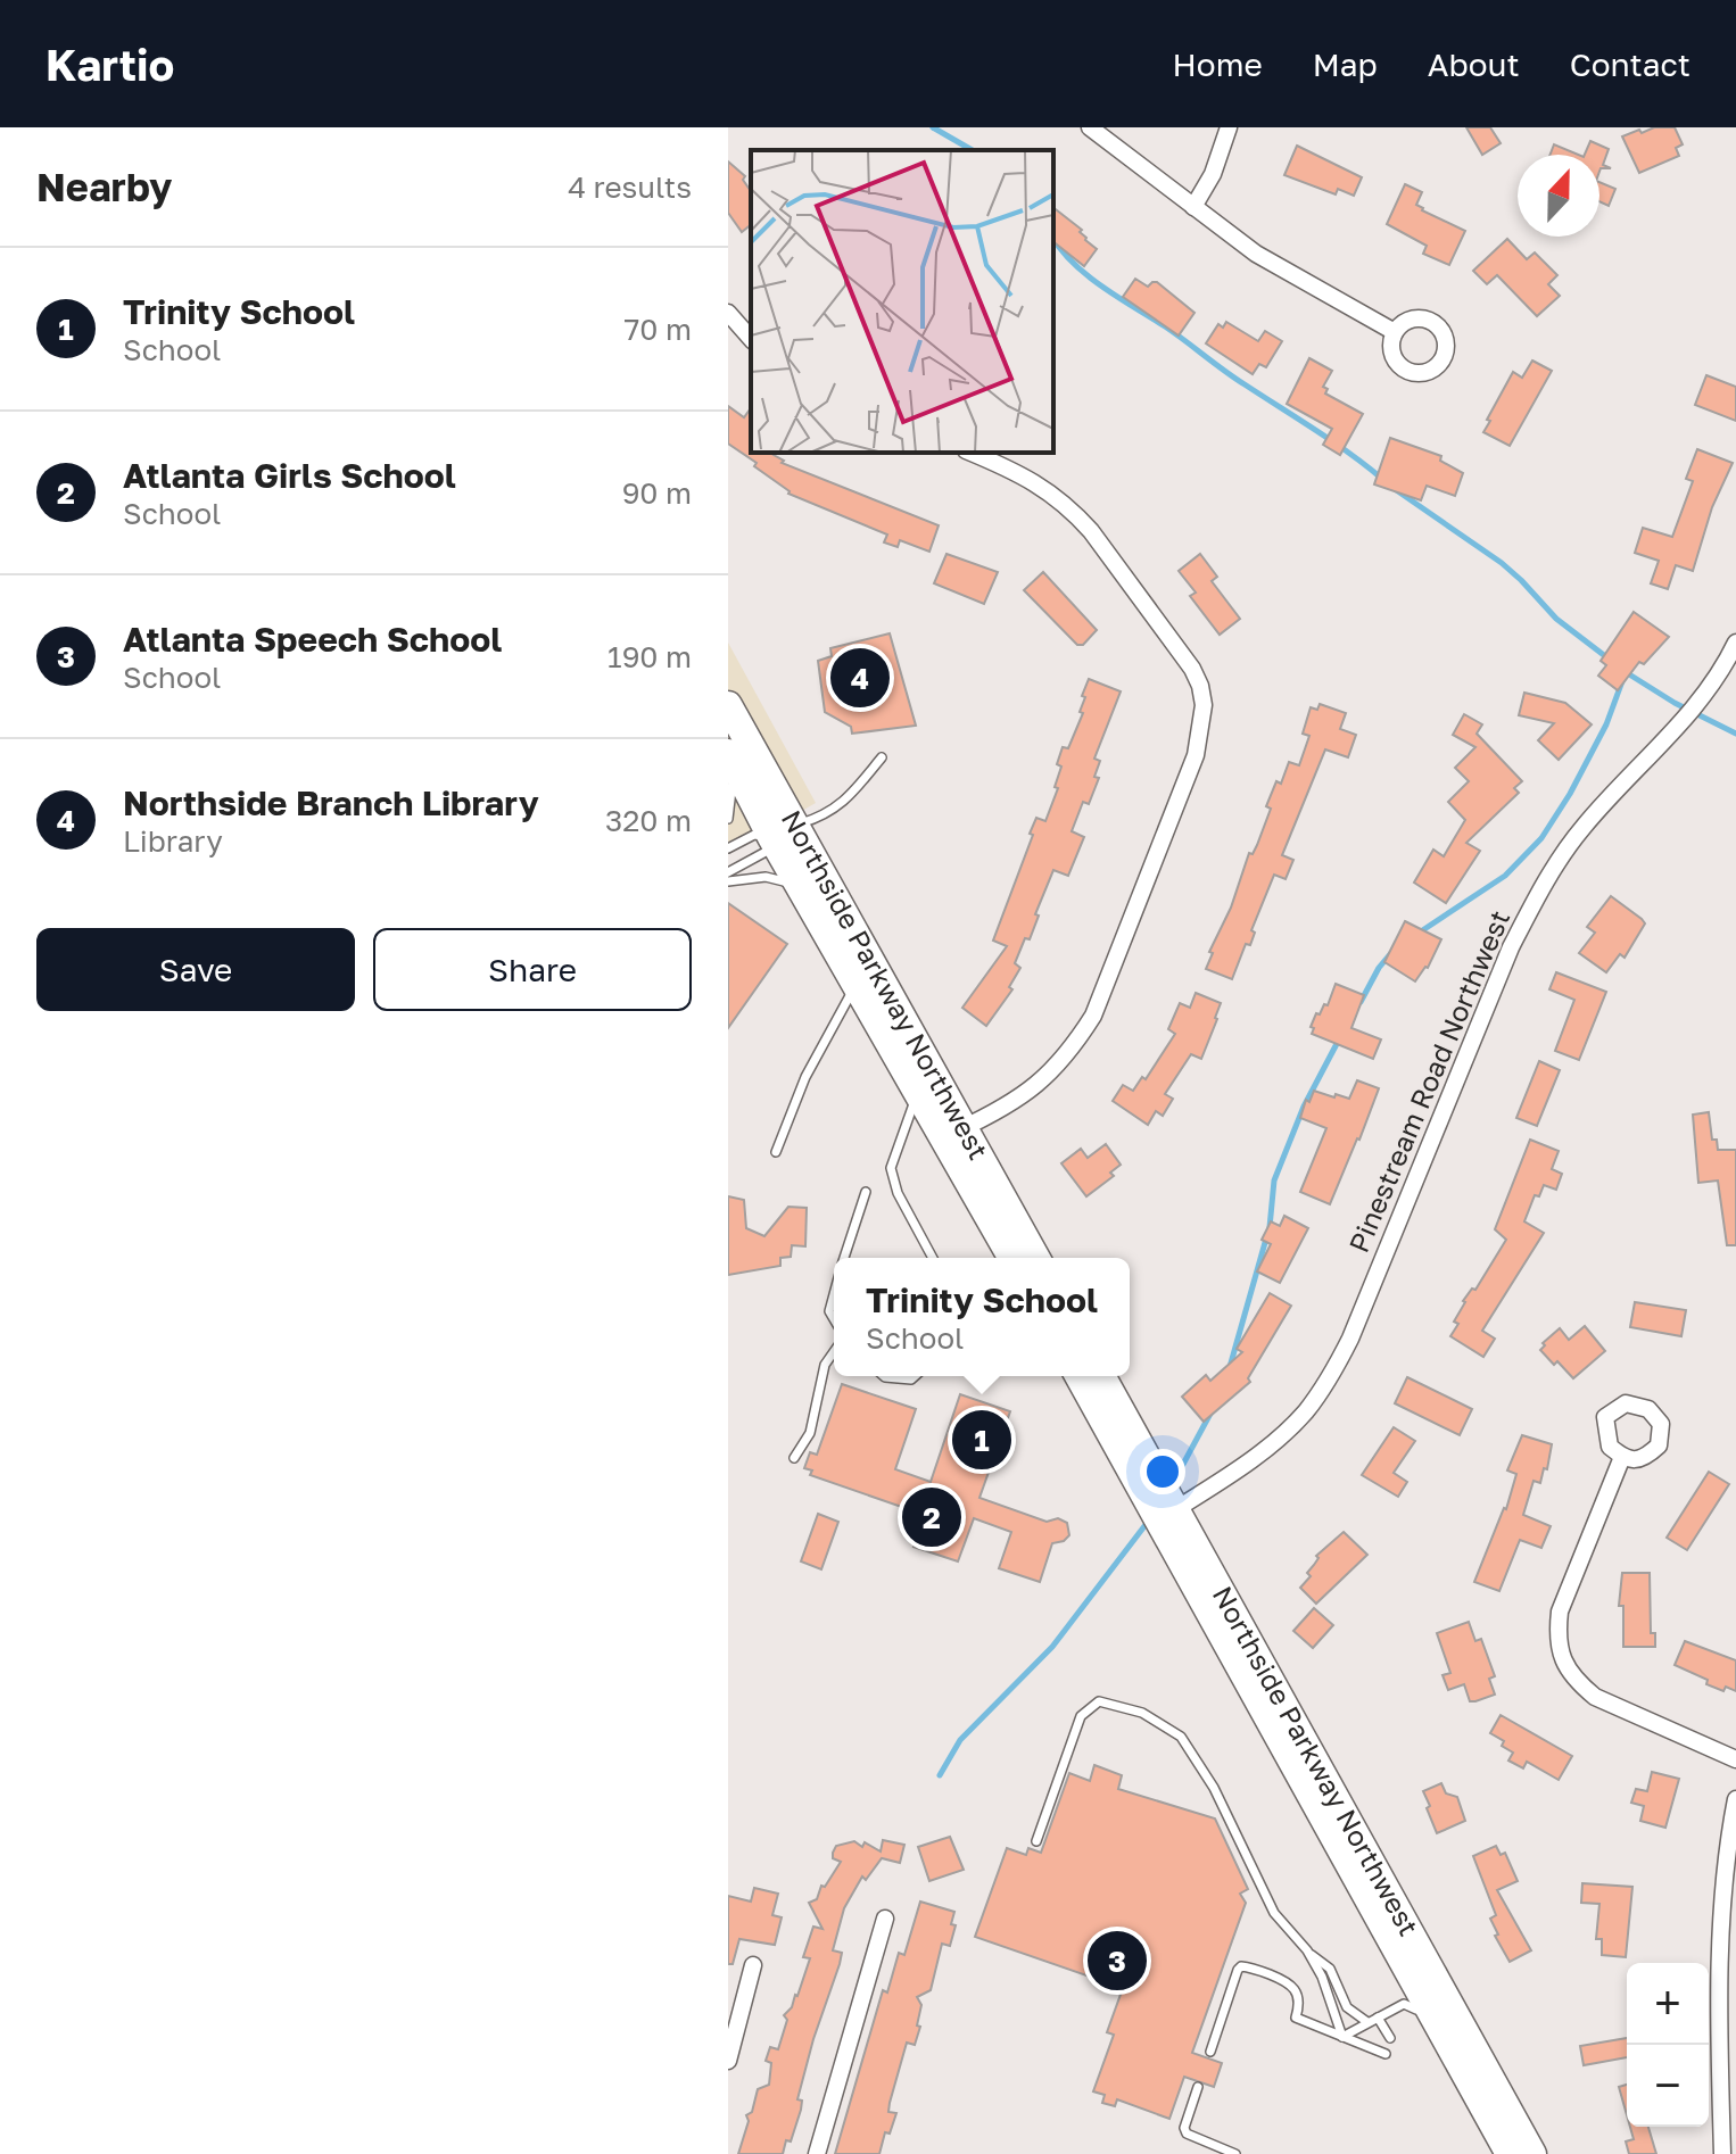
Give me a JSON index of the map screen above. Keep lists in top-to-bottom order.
{
  "streets": {
    "main road": ["Northside Parkway Northwest"],
    "street": ["Pinestream Road Northwest"]
  },
  "crossings": [
    ["Northside Parkway Northwest", "Pinestream Road Northwest"]
  ],
  "north": "top",
  "page": {
    "header": "Kartio",
    "nav": [
      "Home",
      "Map",
      "About",
      "Contact"
    ],
    "heading": ["Nearby", "4 results"],
    "list": [
      {
        "mark": "1",
        "name": "Trinity School",
        "note": "School",
        "value": "70 m"
      },
      {
        "mark": "2",
        "name": "Atlanta Girls School",
        "note": "School",
        "value": "90 m"
      },
      {
        "mark": "3",
        "name": "Atlanta Speech School",
        "note": "School",
        "value": "190 m"
      },
      {
        "mark": "4",
        "name": "Northside Branch Library",
        "note": "Library",
        "value": "320 m"
      }
    ],
    "pins": [
      "4",
      "1",
      "2",
      "3"
    ],
    "buttons": ["Save", "Share"],
    "popup": ["Trinity School", "School"],
    "map_buttons": ["+", "−"]
  }
}
